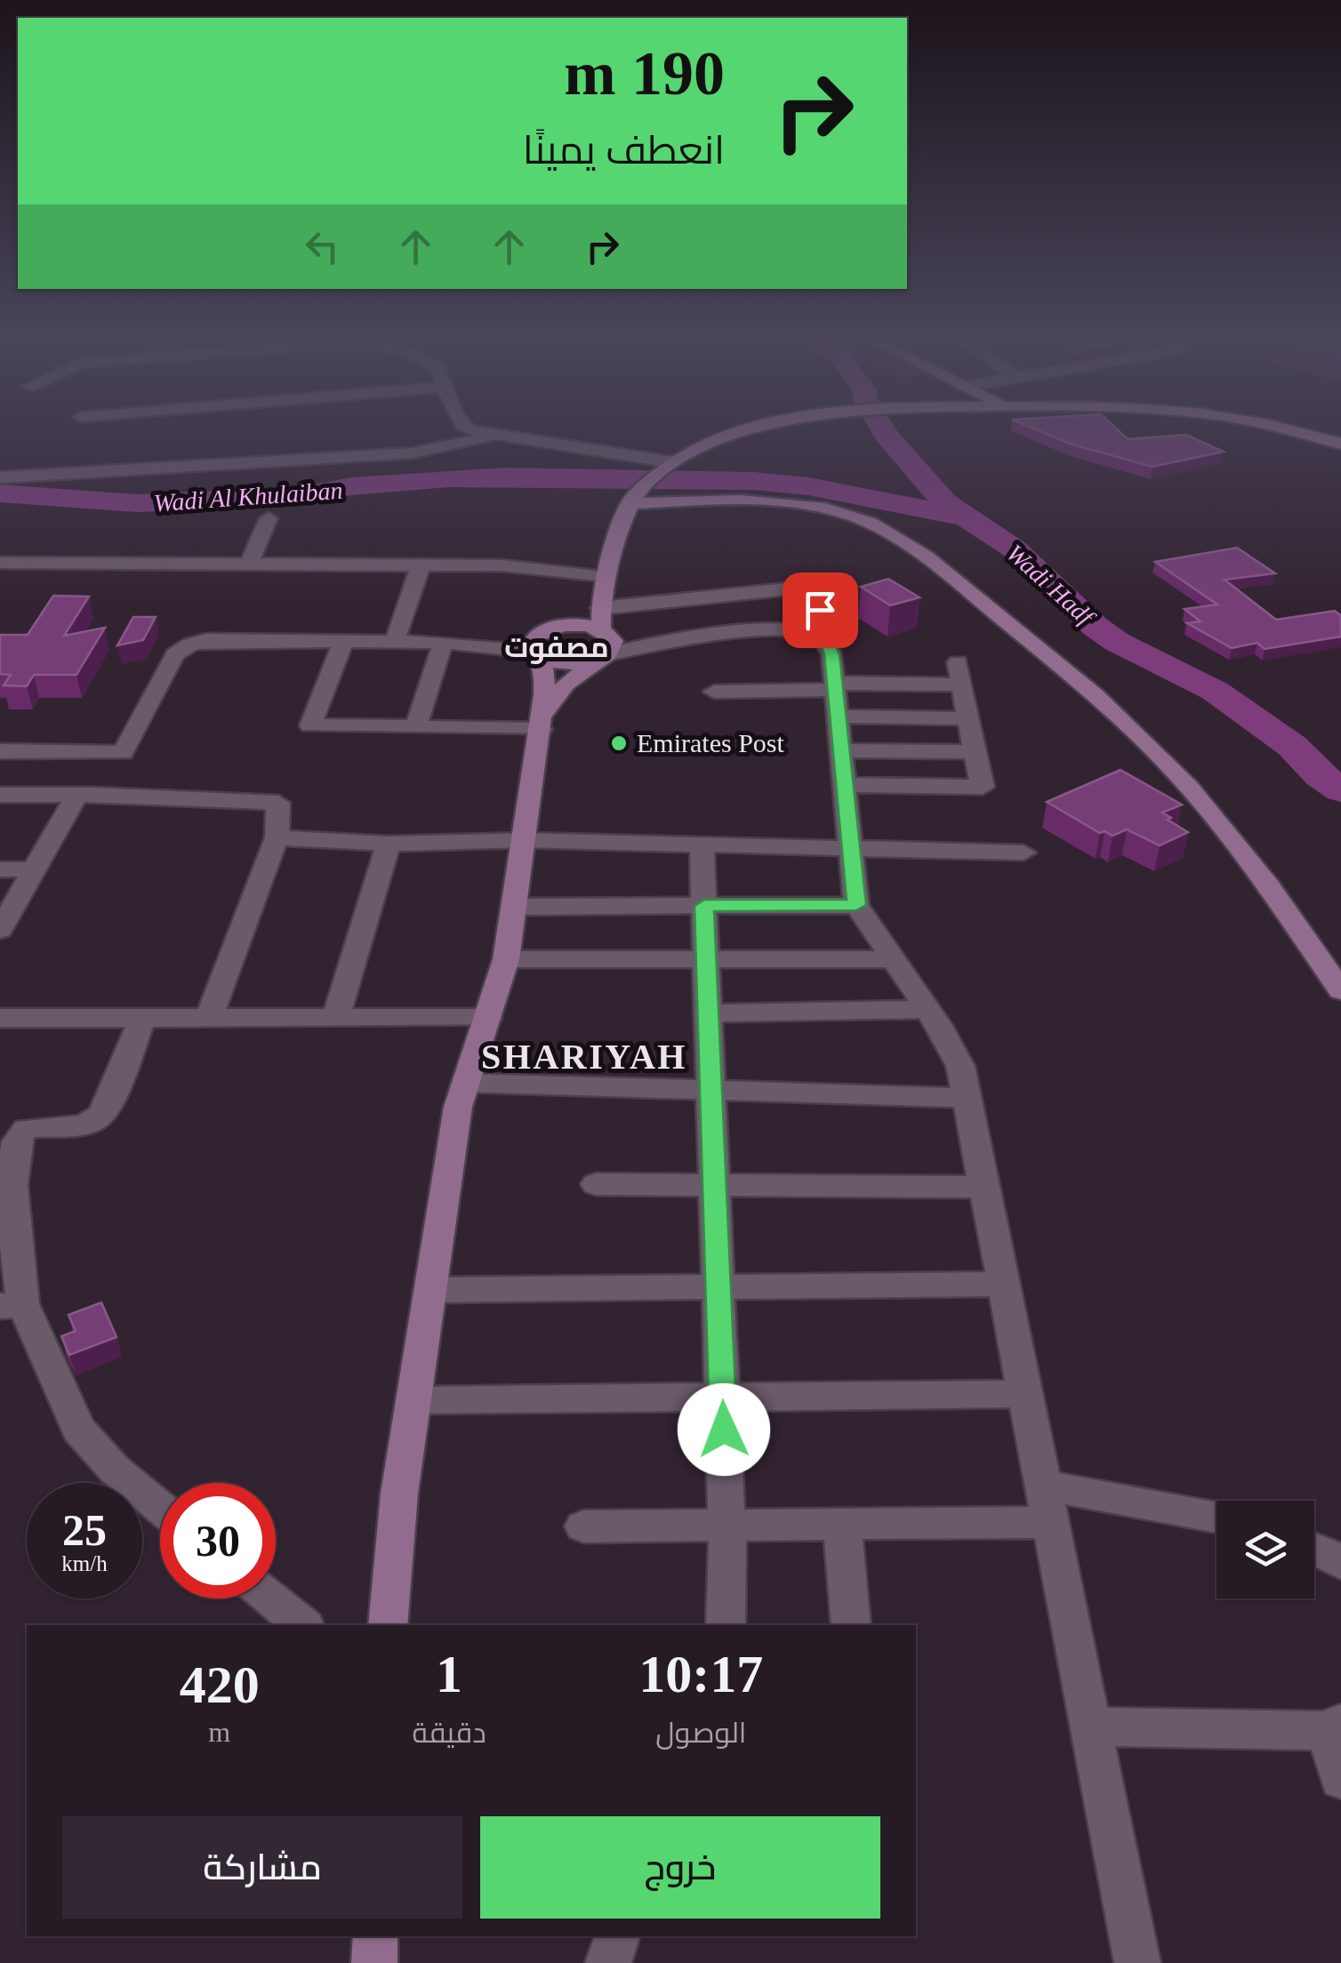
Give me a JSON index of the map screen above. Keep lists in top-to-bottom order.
{
  "districts": ["مصفوت", "SHARIYAH"],
  "water": ["Wadi Al Khulaiban", "Wadi Hadf"],
  "places": ["Emirates Post"],
  "page": {
    "turn": ["190 m", "انعطف يمينًا"],
    "speed": "25 km/h",
    "limit": "30",
    "eta": [
      "10:17",
      "الوصول",
      "1",
      "دقيقة",
      "420",
      "m"
    ],
    "buttons": ["خروج", "مشاركة"]
  }
}
